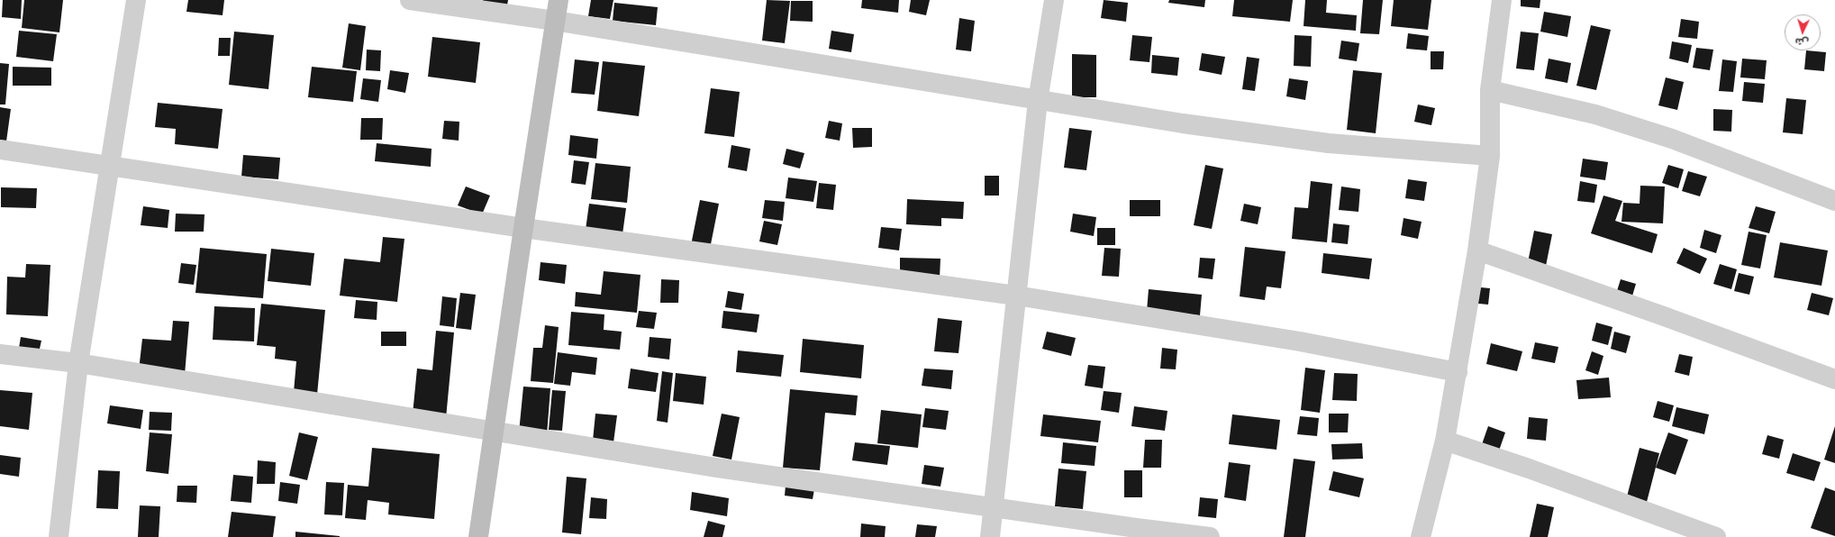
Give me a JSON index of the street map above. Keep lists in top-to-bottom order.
{
  "north": "bottom"
}
